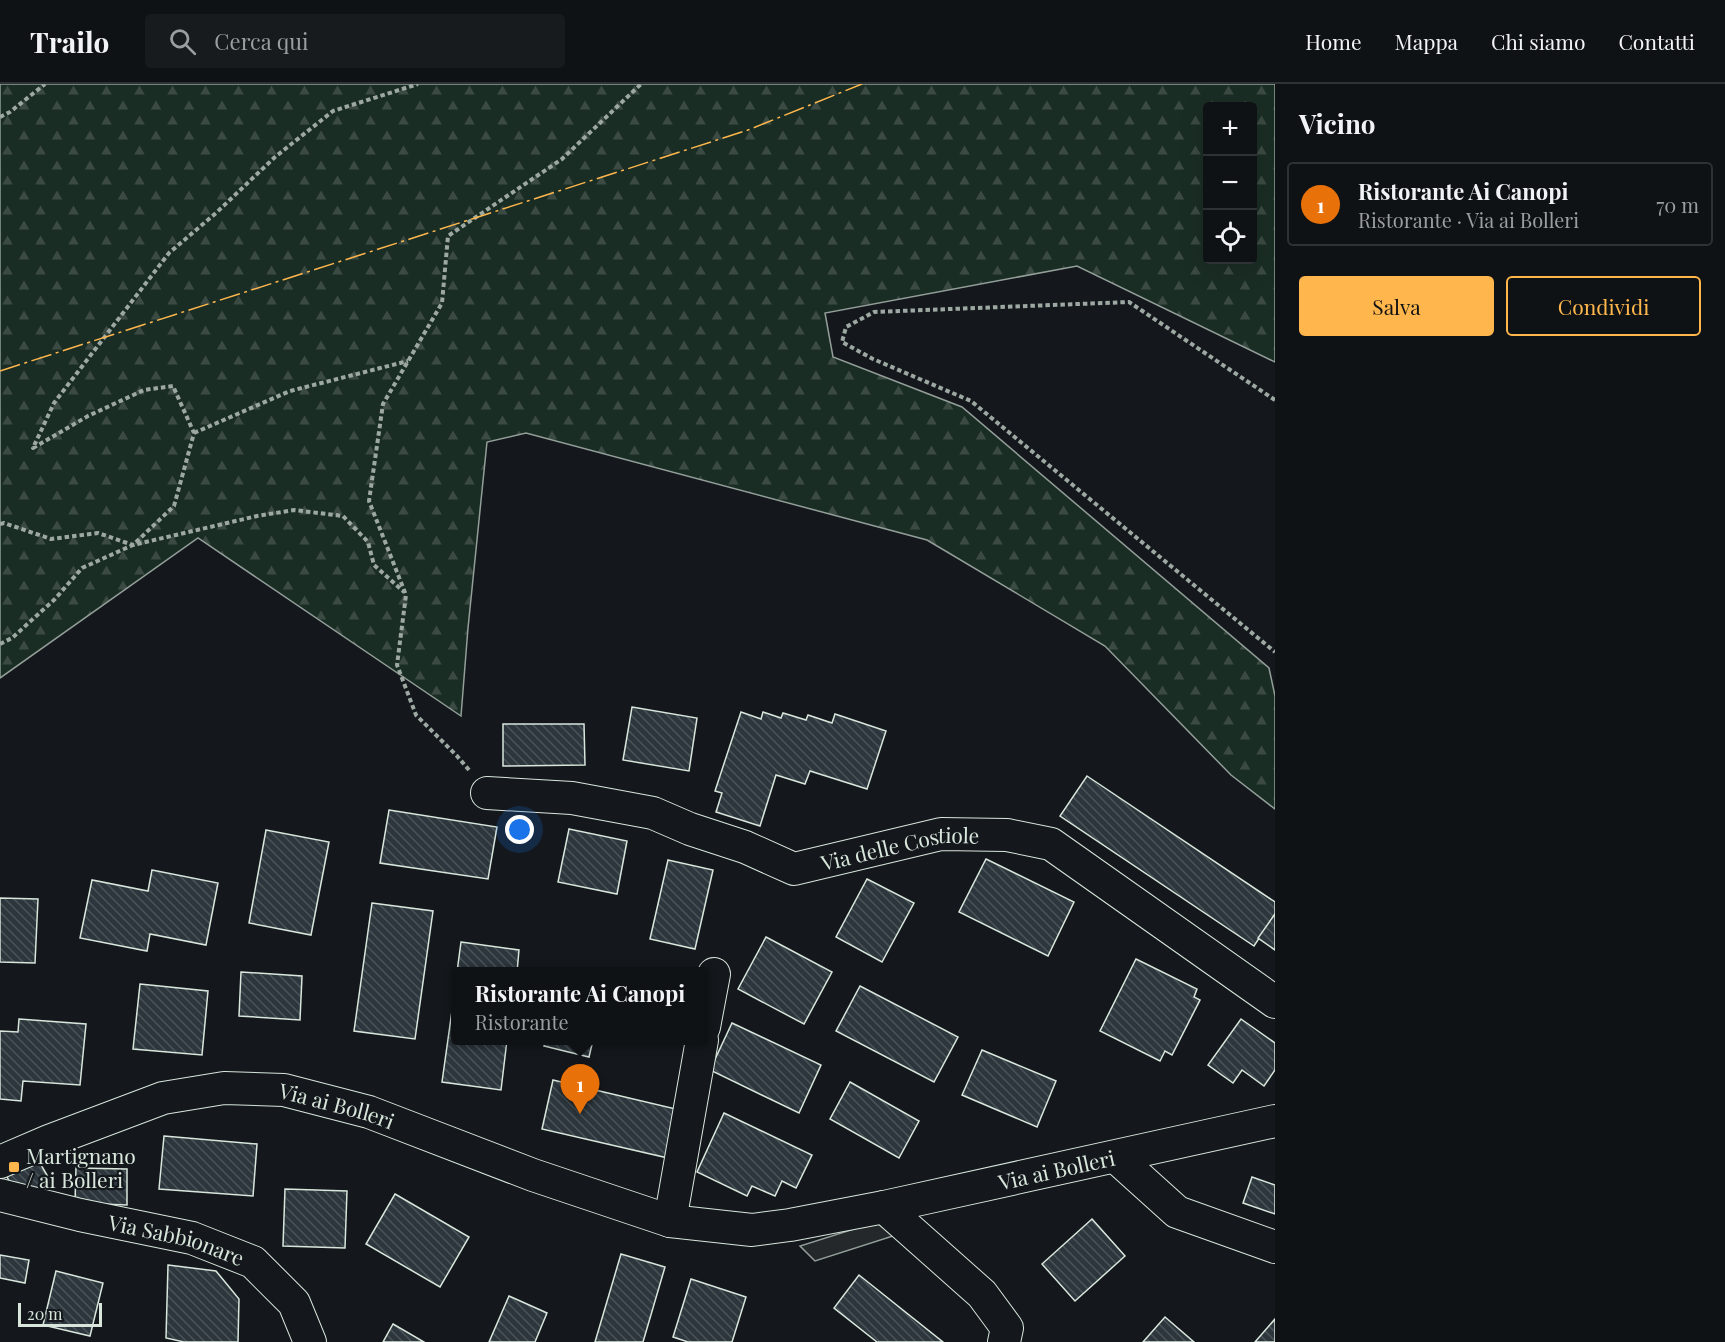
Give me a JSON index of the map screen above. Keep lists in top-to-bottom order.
{
  "streets": {
    "street": ["Via delle Costiole", "Via ai Bolleri", "Via Sabbionare"]
  },
  "places": {
    "transit": ["Martignano / ai Bolleri"]
  },
  "scale_bar": "20 m",
  "page": {
    "header": "Trailo",
    "search": "Cerca qui",
    "nav": [
      "Home",
      "Mappa",
      "Chi siamo",
      "Contatti"
    ],
    "heading": "Vicino",
    "map_buttons": ["+", "−"],
    "list": [
      {
        "mark": "1",
        "name": "Ristorante Ai Canopi",
        "note": "Ristorante · Via ai Bolleri",
        "value": "70 m"
      }
    ],
    "buttons": ["Salva", "Condividi"],
    "popup": ["Ristorante Ai Canopi", "Ristorante"],
    "pins": "1",
    "scale": "20 m"
  }
}
